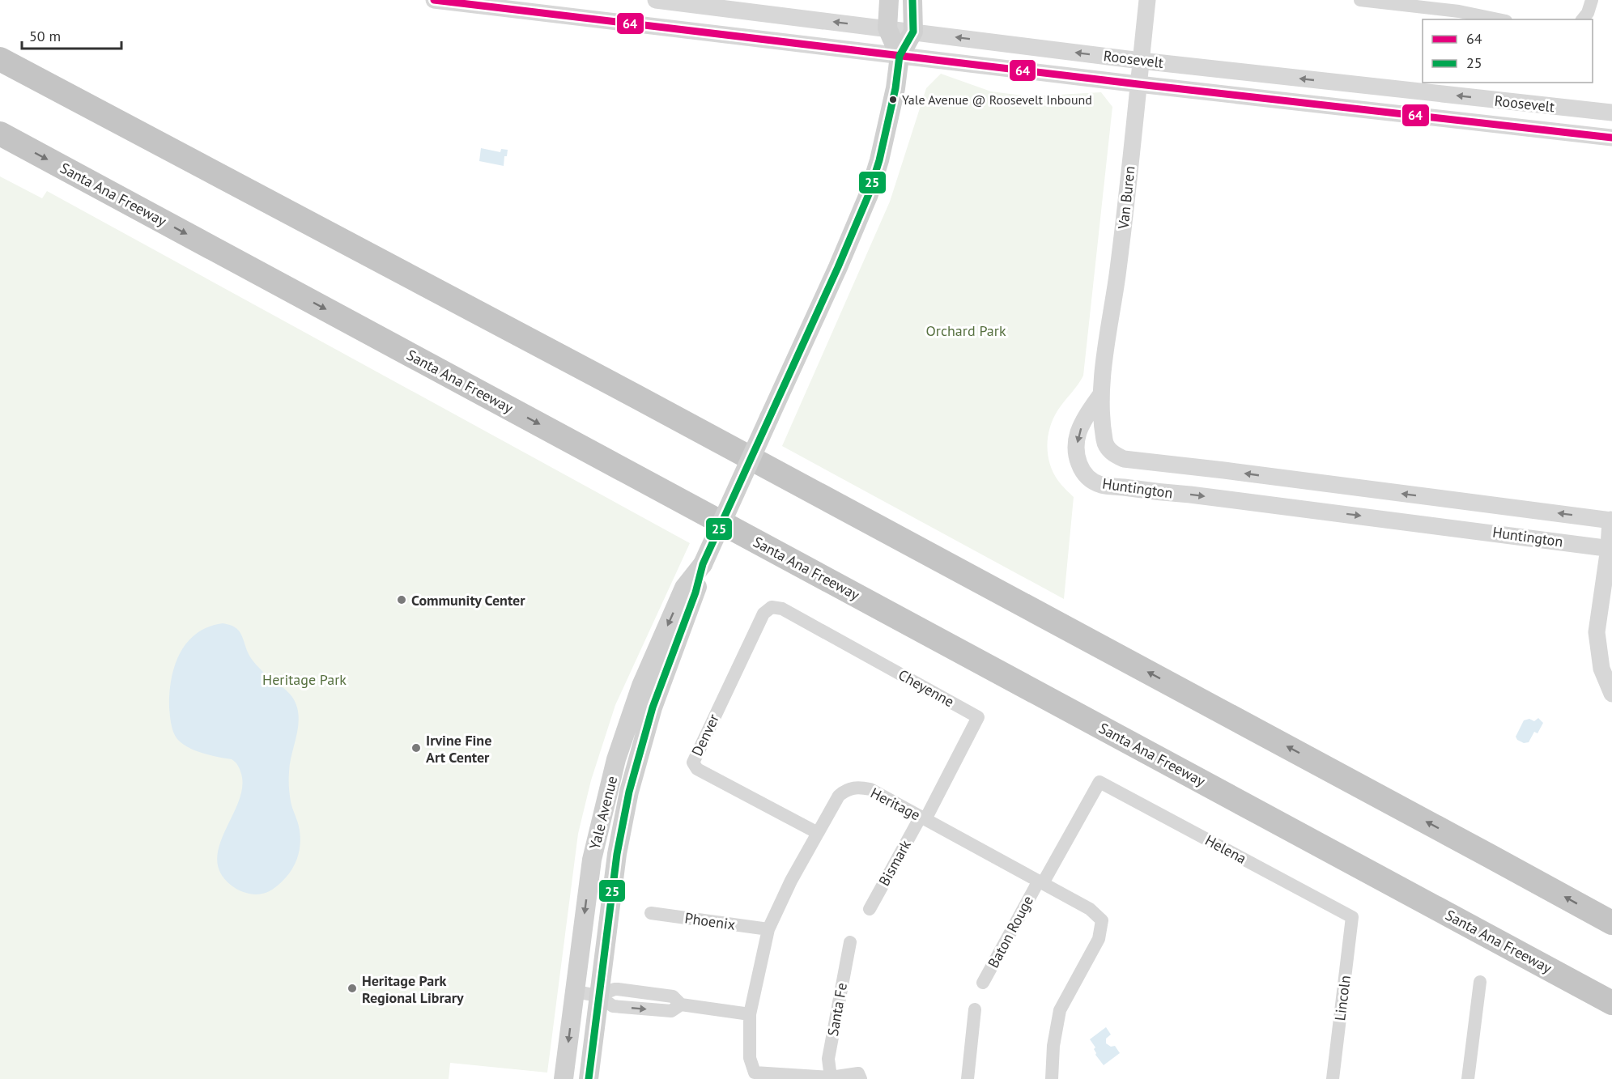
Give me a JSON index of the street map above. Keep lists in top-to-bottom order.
{
  "streets": {
    "highway": ["Santa Ana Freeway"],
    "main road": ["Yale Avenue"],
    "street": [
      "Roosevelt",
      "Van Buren",
      "Huntington",
      "Cheyenne",
      "Denver",
      "Heritage",
      "Helena",
      "Bismark",
      "Phoenix",
      "Baton Rouge",
      "Lincoln",
      "Santa Fe"
    ]
  },
  "crossings": [
    ["Roosevelt", "Van Buren"],
    ["Roosevelt", "Yale Avenue"],
    ["Van Buren", "Huntington"],
    ["Cheyenne", "Denver"],
    ["Cheyenne", "Heritage"],
    ["Cheyenne", "Bismark"],
    ["Denver", "Heritage"],
    ["Heritage", "Bismark"],
    ["Heritage", "Phoenix"],
    ["Heritage", "Baton Rouge"],
    ["Heritage", "Santa Fe"],
    ["Helena", "Baton Rouge"],
    ["Helena", "Lincoln"]
  ],
  "parks": ["Orchard Park", "Heritage Park"],
  "places": [
    "Yale Avenue @ Roosevelt Inbound",
    "Community Center",
    "Irvine Fine Art Center",
    "Heritage Park Regional Library"
  ],
  "lines": ["transit line 64", "transit line 25"],
  "legend": ["64", "25"],
  "scale_bar": "50 m"
}
